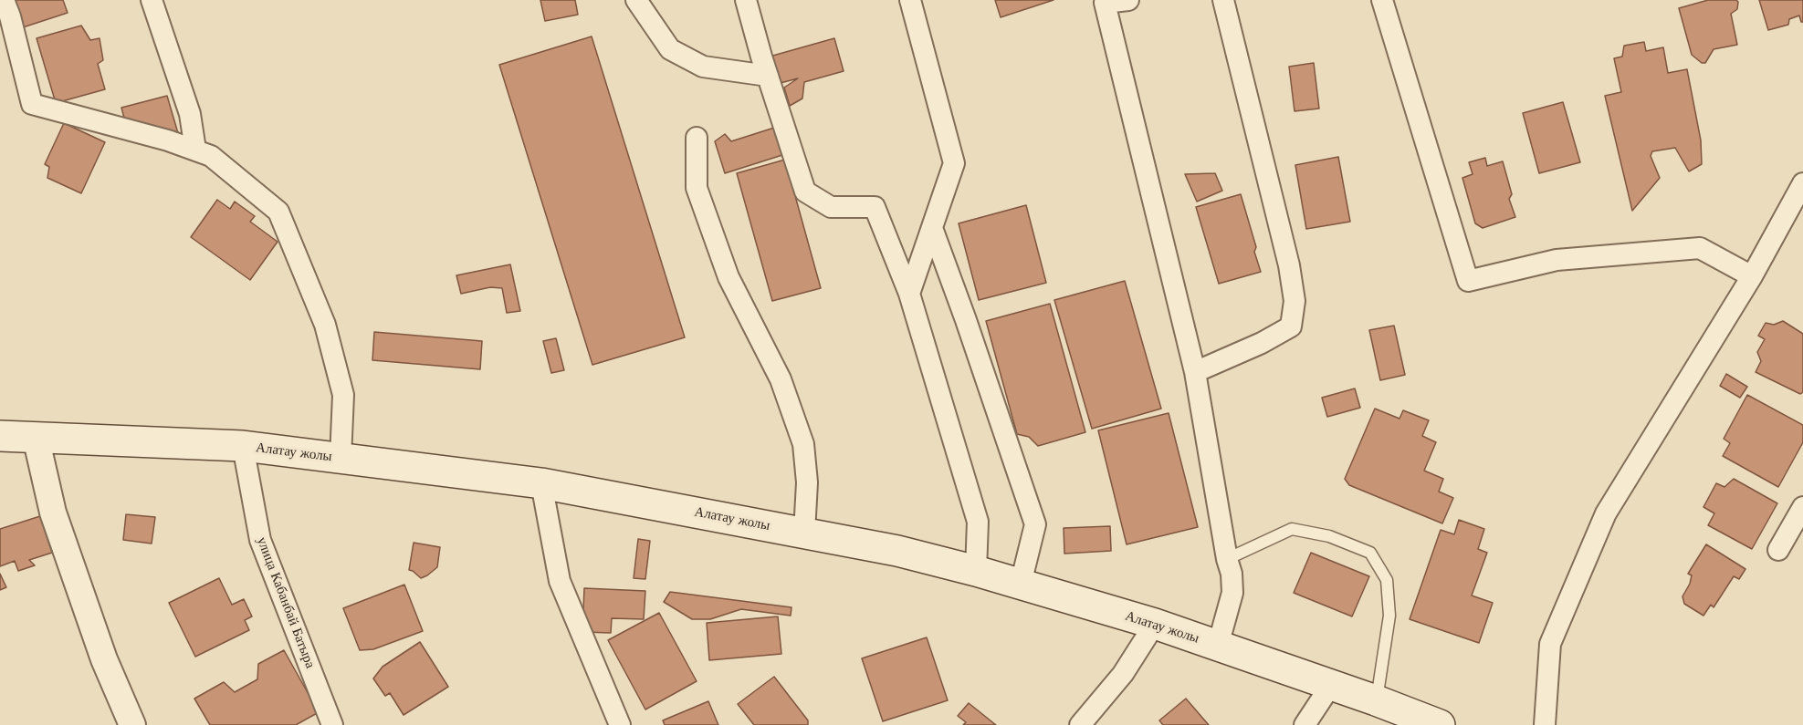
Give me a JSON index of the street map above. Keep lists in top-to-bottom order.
{
  "streets": {
    "main road": ["Алатау жолы"],
    "street": ["улица Кабанбай Батыра"]
  },
  "crossings": [
    ["Алатау жолы", "улица Кабанбай Батыра"]
  ]
}
